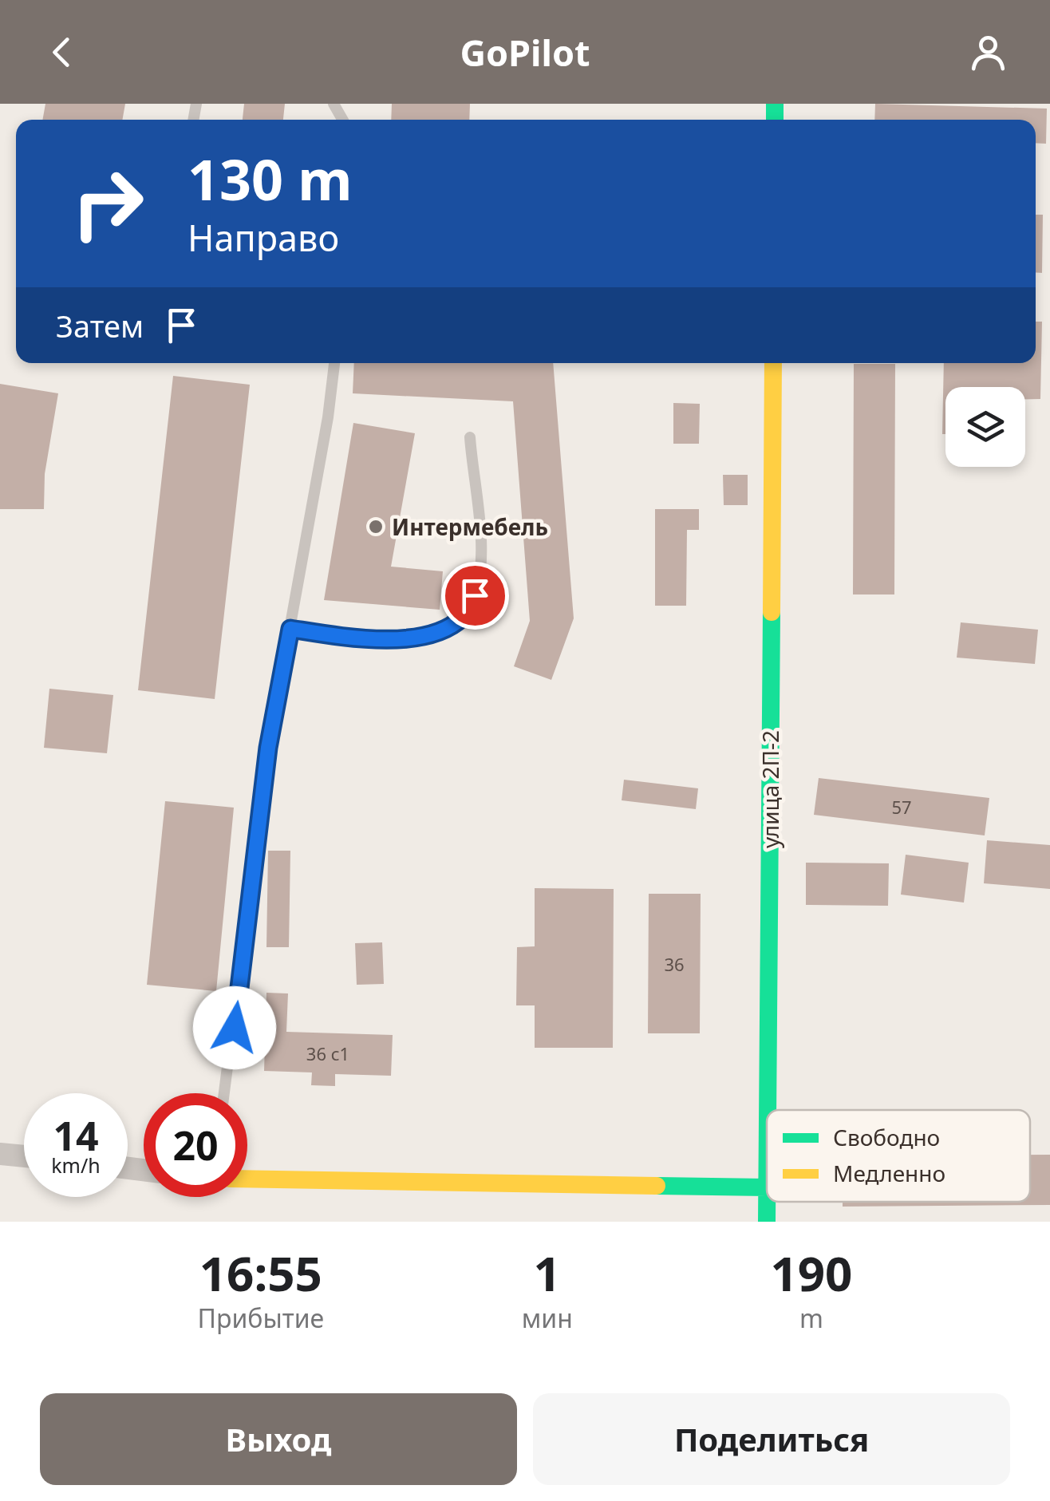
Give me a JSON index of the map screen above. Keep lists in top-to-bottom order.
{
  "streets": {
    "main road": ["улица 2П-2"]
  },
  "places": ["Интермебель"],
  "house_numbers": ["57", "36", "36 с1"],
  "legend": ["Свободно", "Медленно"],
  "page": {
    "header": "GoPilot",
    "turn": ["130 m", "Направо"],
    "then": "Затем",
    "speed": "14 km/h",
    "limit": "20",
    "eta": [
      "16:55",
      "Прибытие",
      "1",
      "мин",
      "190",
      "m"
    ],
    "buttons": ["Выход", "Поделиться"]
  }
}
